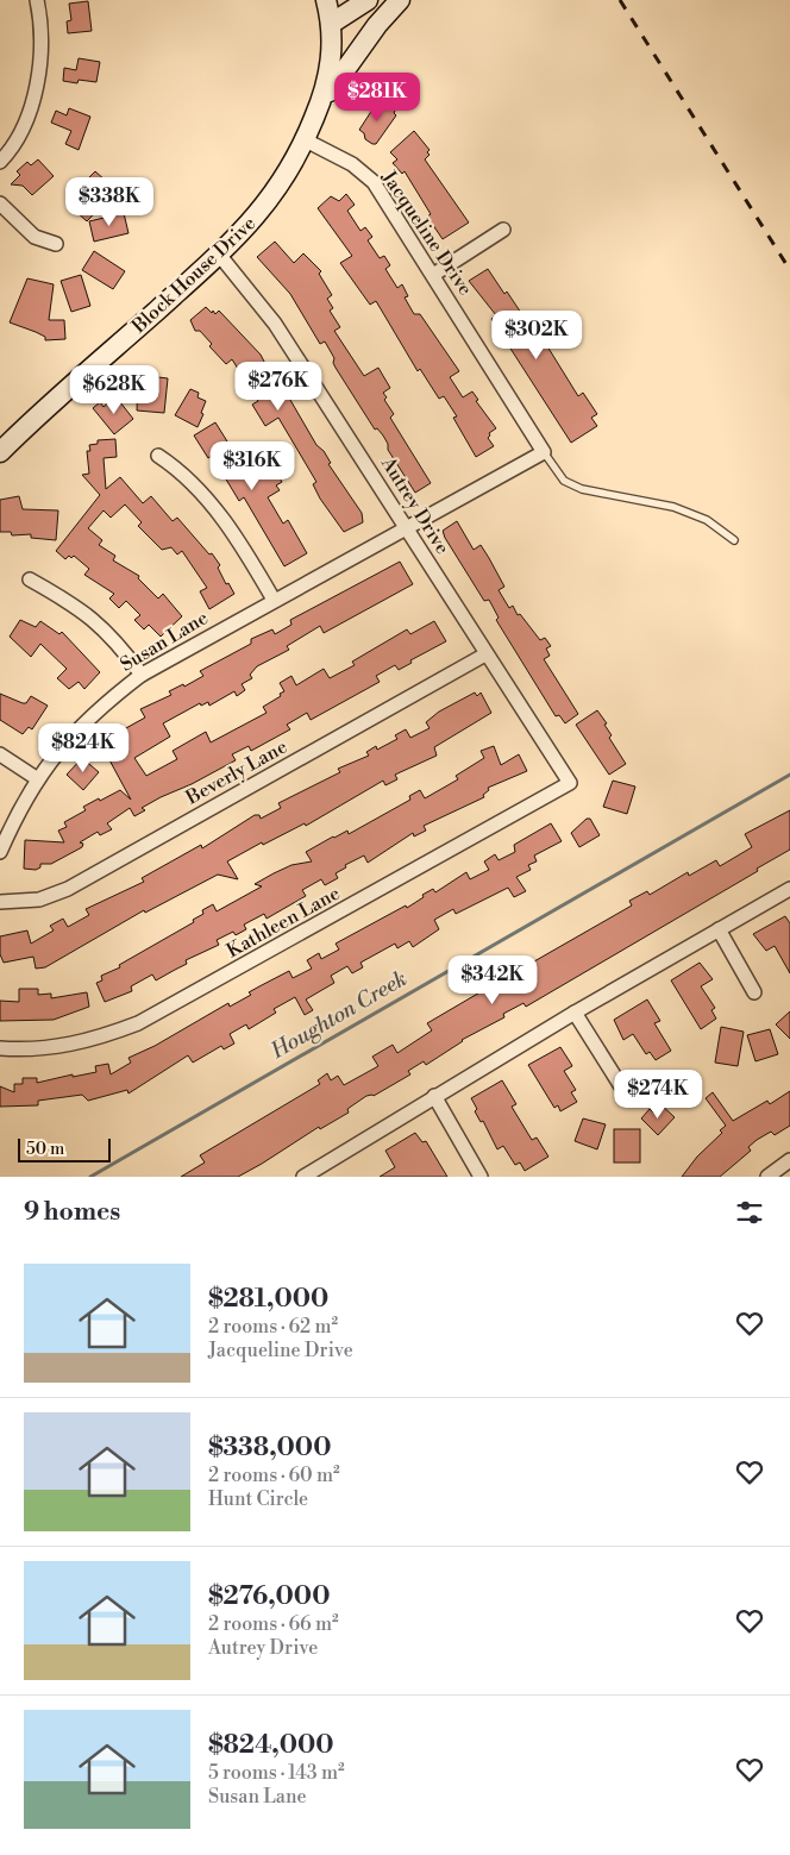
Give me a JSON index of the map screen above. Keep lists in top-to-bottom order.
{
  "streets": {
    "street": [
      "Jacqueline Drive",
      "Block House Drive",
      "Autrey Drive",
      "Susan Lane",
      "Beverly Lane",
      "Kathleen Lane"
    ]
  },
  "crossings": [
    ["Jacqueline Drive", "Block House Drive"],
    ["Block House Drive", "Autrey Drive"],
    ["Autrey Drive", "Susan Lane"],
    ["Autrey Drive", "Beverly Lane"],
    ["Autrey Drive", "Kathleen Lane"]
  ],
  "water": ["Houghton Creek"],
  "scale_bar": "50 m",
  "page": {
    "price": [
      "$281K",
      "$338K",
      "$302K",
      "$276K",
      "$628K",
      "$316K",
      "$824K",
      "$342K",
      "$274K"
    ],
    "scale": "50 m",
    "heading": "9 homes",
    "list": [
      {
        "name": "$281,000",
        "note": "2 rooms · 62 m² · Jacqueline Drive"
      },
      {
        "name": "$338,000",
        "note": "2 rooms · 60 m² · Hunt Circle"
      },
      {
        "name": "$276,000",
        "note": "2 rooms · 66 m² · Autrey Drive"
      },
      {
        "name": "$824,000",
        "note": "5 rooms · 143 m² · Susan Lane"
      }
    ]
  }
}
